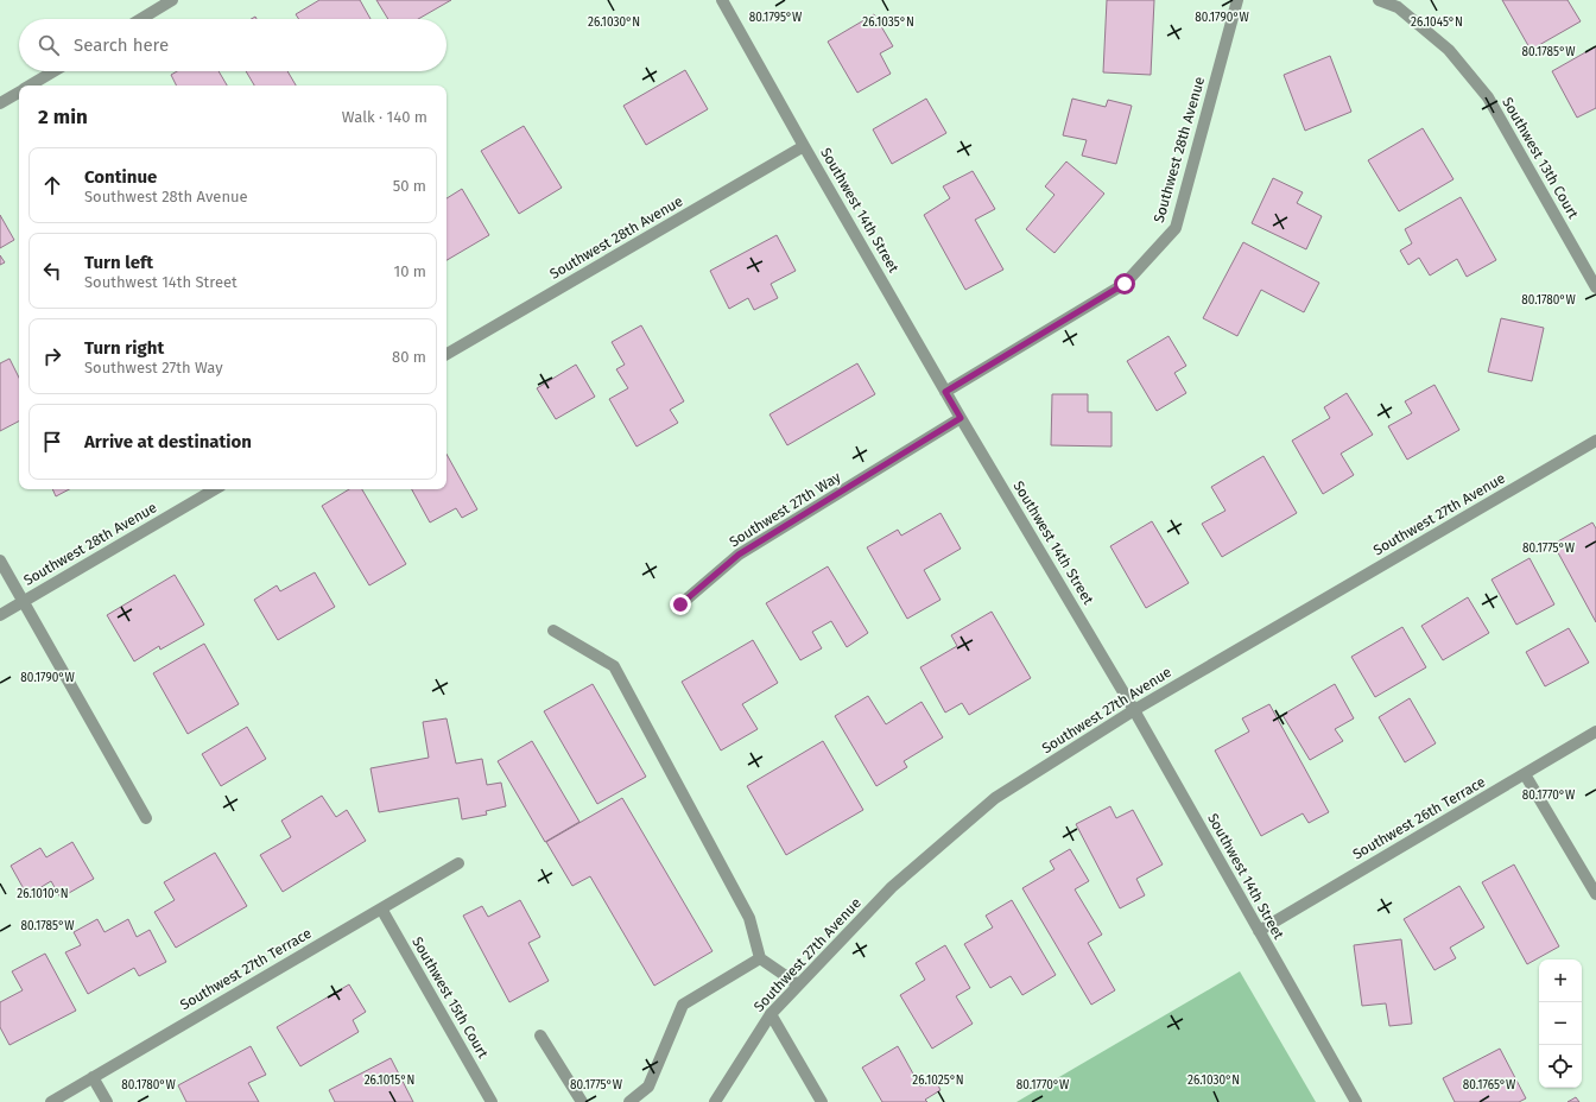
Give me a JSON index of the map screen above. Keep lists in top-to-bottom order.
{
  "streets": {
    "street": [
      "Southwest 28th Avenue",
      "Southwest 13th Court",
      "Southwest 14th Street",
      "Southwest 27th Way",
      "Southwest 27th Avenue",
      "Southwest 26th Terrace",
      "Southwest 27th Terrace",
      "Southwest 15th Court"
    ]
  },
  "crossings": [
    ["Southwest 28th Avenue", "Southwest 14th Street"],
    ["Southwest 14th Street", "Southwest 27th Way"],
    ["Southwest 14th Street", "Southwest 27th Avenue"],
    ["Southwest 14th Street", "Southwest 26th Terrace"],
    ["Southwest 27th Terrace", "Southwest 15th Court"]
  ],
  "page": {
    "search": "Search here",
    "heading": ["2 min", "Walk · 140 m"],
    "list": [
      ["Continue", "Southwest 28th Avenue", "50 m"],
      ["Turn left", "Southwest 14th Street", "10 m"],
      ["Turn right", "Southwest 27th Way", "80 m"],
      "Arrive at destination"
    ],
    "map_buttons": ["+", "−"]
  },
  "coordinates": [
    "80.1795°W",
    "80.1790°W",
    "26.1030°N",
    "26.1035°N",
    "26.1045°N",
    "80.1785°W",
    "80.1780°W",
    "80.1775°W",
    "80.1770°W",
    "26.1010°N",
    "26.1015°N",
    "26.1025°N",
    "80.1765°W"
  ]
}
